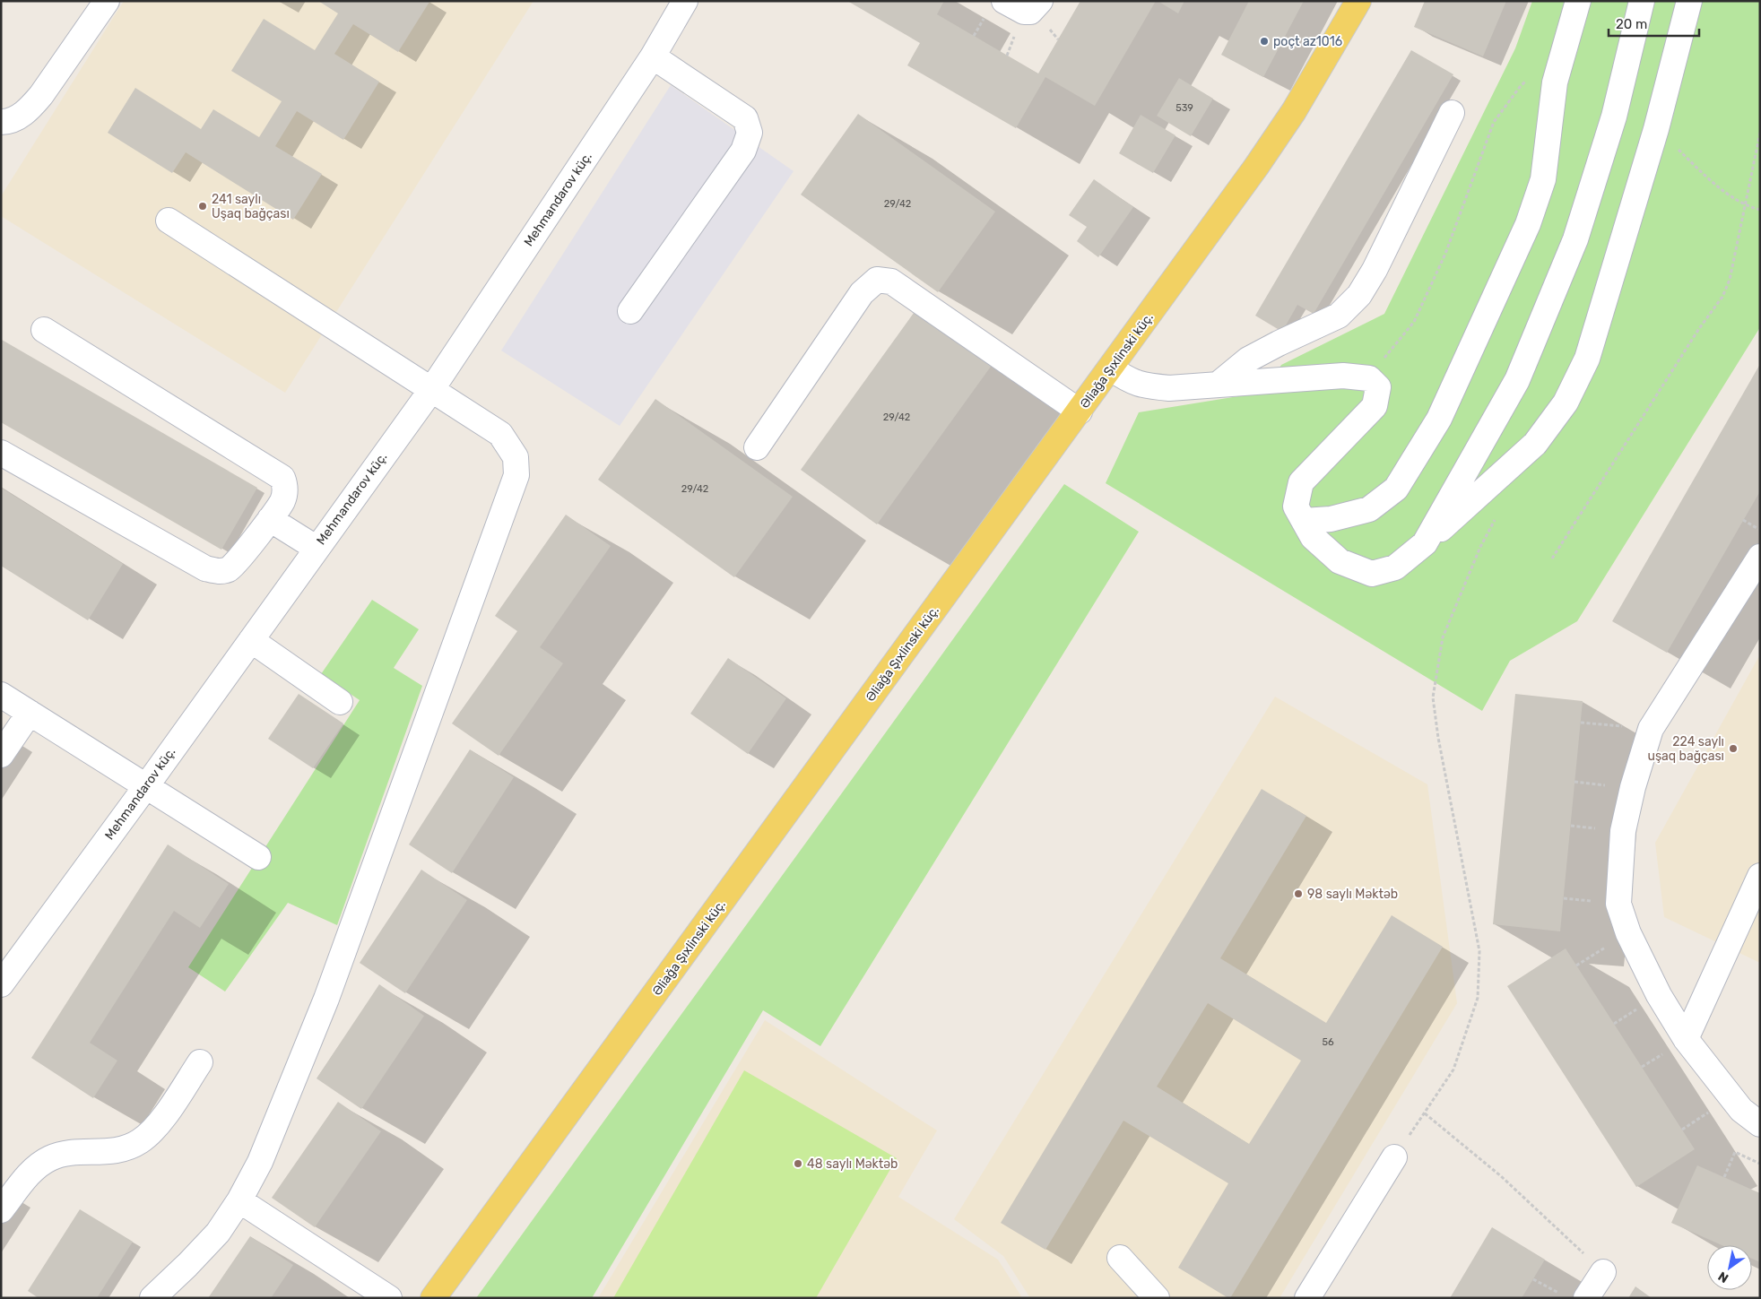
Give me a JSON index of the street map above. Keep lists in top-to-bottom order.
{
  "streets": {
    "main road": ["Əliağa Şıxlinski küç."],
    "street": ["Mehmandarov küç."]
  },
  "places": [
    "poçt az1016",
    "241 saylı Uşaq bağçası",
    "224 saylı uşaq bağçası",
    "98 saylı Məktəb",
    "48 saylı Məktəb"
  ],
  "house_numbers": [
    "539",
    "29/42",
    "29/42",
    "29/42",
    "56"
  ],
  "scale_bar": "20 m",
  "north": "bottom left"
}
